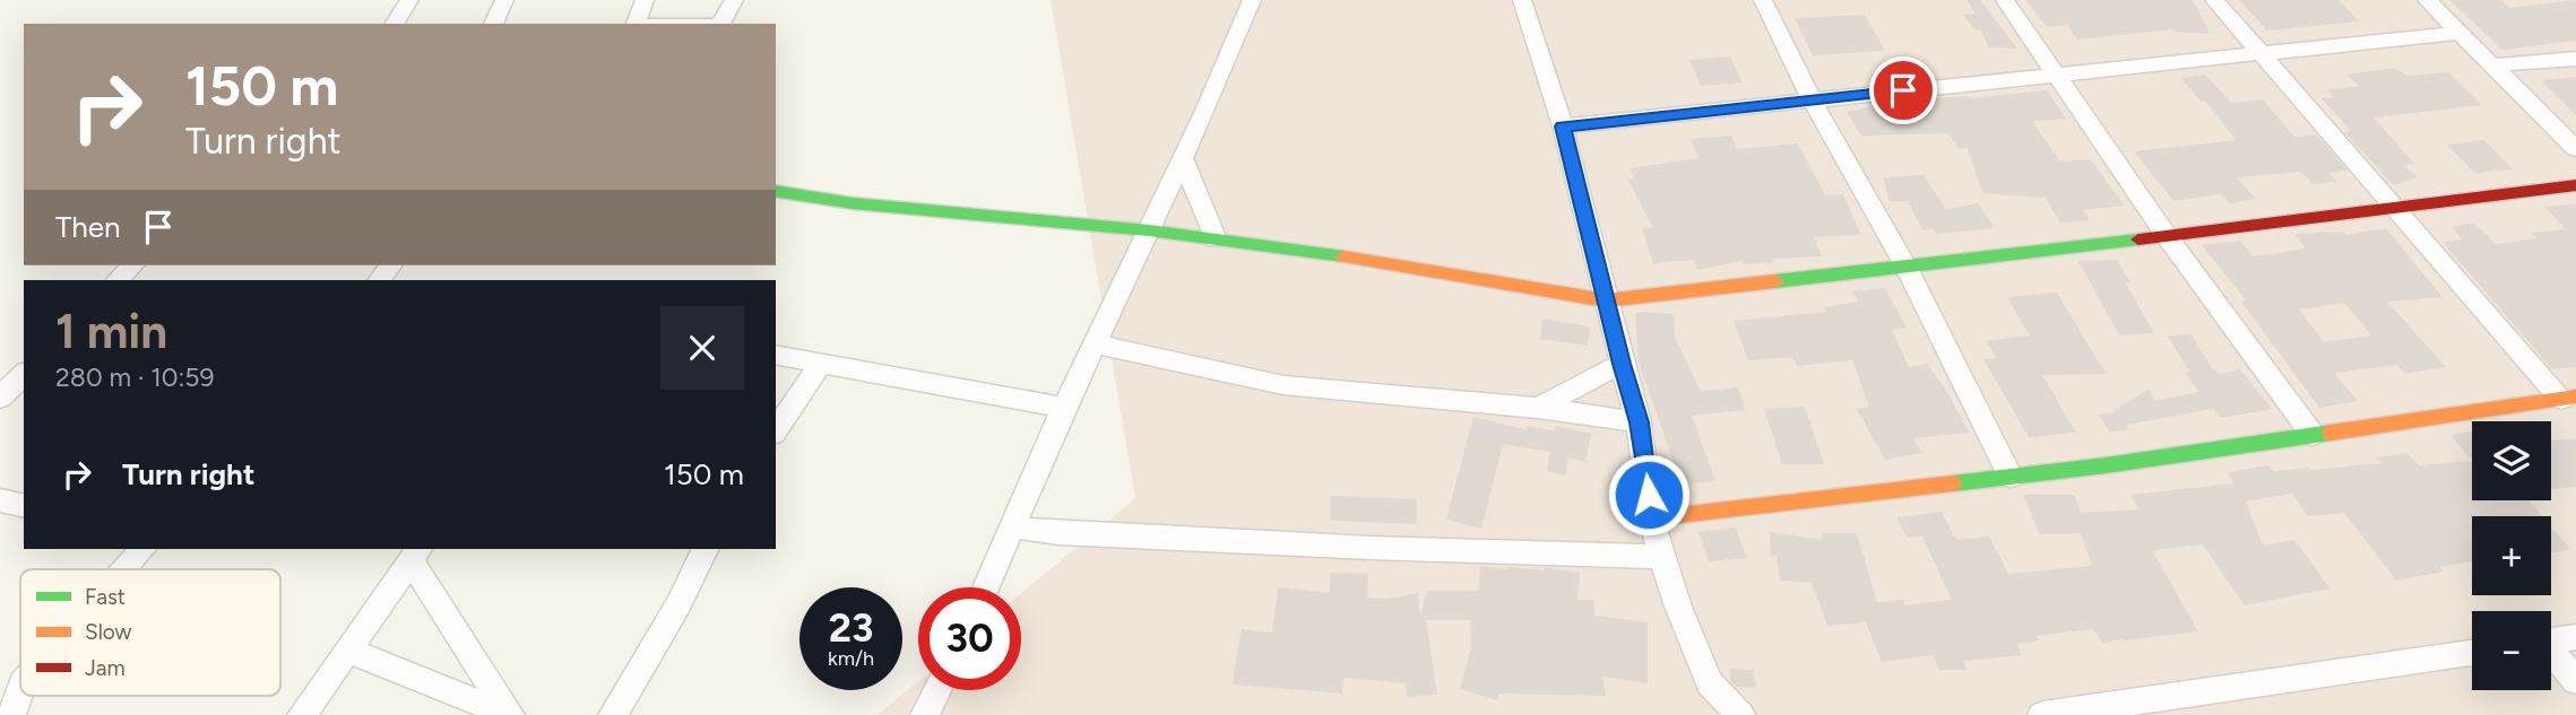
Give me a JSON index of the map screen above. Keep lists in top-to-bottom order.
{
  "legend": ["Fast", "Slow", "Jam"],
  "page": {
    "turn": ["150 m", "Turn right"],
    "then": "Then",
    "heading": ["1 min", "280 m · 10:59"],
    "list": [
      {
        "name": "Turn right",
        "value": "150 m"
      }
    ],
    "map_buttons": ["+", "−"],
    "speed": "23 km/h",
    "limit": "30"
  }
}
